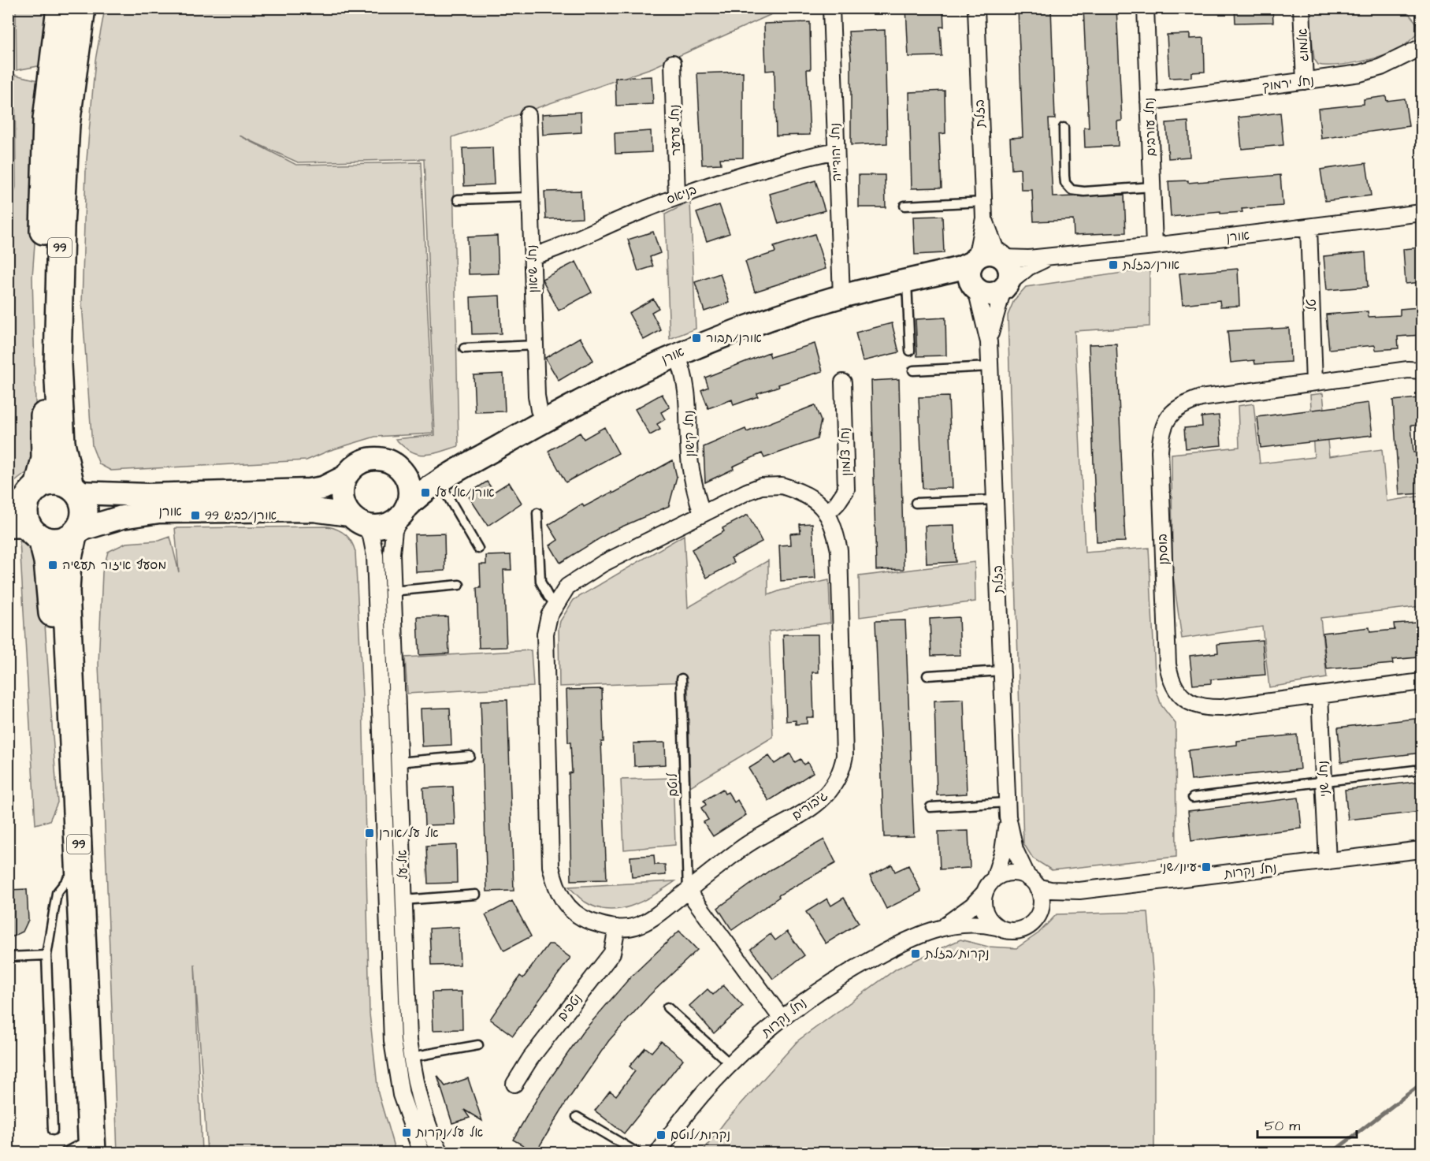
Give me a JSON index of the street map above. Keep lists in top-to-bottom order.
{
  "streets": {
    "highway": ["99"],
    "street": [
      "אלמוג",
      "נחל ירמוך",
      "בזלת",
      "נחל עורבים",
      "נחל ערער",
      "נחל יהודייה",
      "בניאס",
      "אורן",
      "נחל שיאון",
      "טל",
      "נחל קישון",
      "נחל צלמון",
      "בוסתן",
      "נחל שני",
      "גיבורים",
      "אל-על",
      "נחל נקרות",
      "נטפים"
    ],
    "lane": ["לוטם"]
  },
  "crossings": [
    ["אלמוג", "נחל ירמוך"],
    ["נחל ירמוך", "נחל עורבים"],
    ["בזלת", "אורן"],
    ["בזלת", "נחל נקרות"],
    ["נחל עורבים", "אורן"],
    ["נחל ערער", "בניאס"],
    ["נחל יהודייה", "בניאס"],
    ["נחל יהודייה", "אורן"],
    ["בניאס", "נחל שיאון"],
    ["אורן", "99"],
    ["אורן", "נחל שיאון"],
    ["אורן", "טל"],
    ["אורן", "נחל קישון"],
    ["אורן", "אל-על"],
    ["טל", "בוסתן"],
    ["נחל קישון", "גיבורים"],
    ["נחל צלמון", "גיבורים"],
    ["בוסתן", "נחל שני"],
    ["נחל שני", "נחל נקרות"],
    ["לוטם", "גיבורים"],
    ["גיבורים", "נטפים"]
  ],
  "places": {
    "transit": [
      "אורן/בזלת",
      "אורן/תבור",
      "אורן/אל על",
      "אורן/כביש 99",
      "מסעף איזור תעשיה",
      "אל על/אורן",
      "עיון/שני",
      "נקרות/בזלת",
      "אל על/נקרות",
      "נקרות/לוטם"
    ]
  },
  "scale_bar": "50 m"
}
